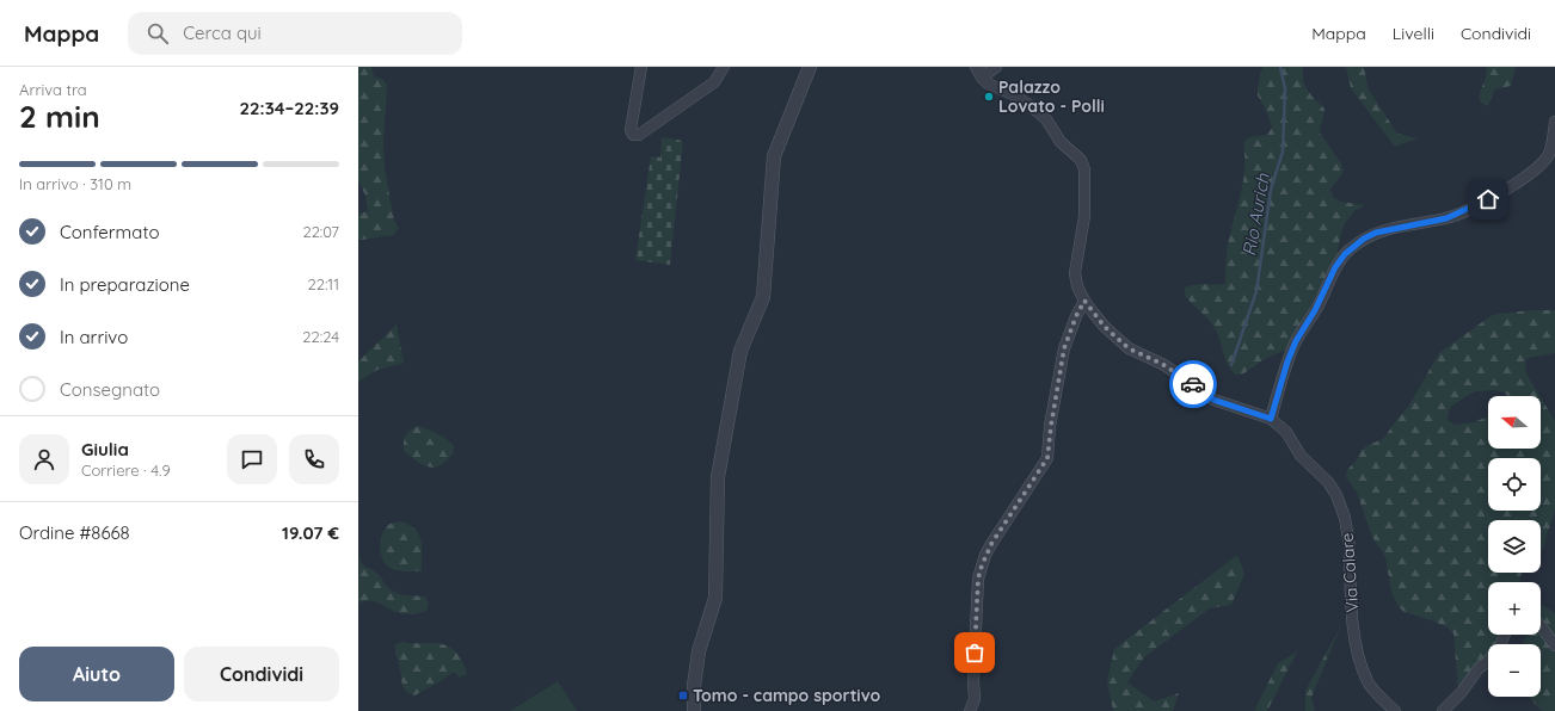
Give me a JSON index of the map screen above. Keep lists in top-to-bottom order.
{
  "streets": {
    "street": ["Via Calare"]
  },
  "water": ["Rio Aurich"],
  "places": {
    "other": ["Palazzo Lovato - Polli"],
    "transit": ["Tomo - campo sportivo"]
  },
  "north": "left",
  "page": {
    "header": "Mappa",
    "search": "Cerca qui",
    "nav": ["Mappa", "Livelli", "Condividi"],
    "heading": ["2 min", "Arriva tra", "22:34–22:39"],
    "panel": [
      "Giulia",
      "Corriere · 4.9",
      "Ordine #8668",
      "19.07 €"
    ],
    "bar": "In arrivo · 310 m",
    "list": [
      ["Confermato", "22:07"],
      ["In preparazione", "22:11"],
      ["In arrivo", "22:24"],
      "Consegnato"
    ],
    "map_buttons": ["+", "−"],
    "buttons": ["Aiuto", "Condividi"]
  }
}
